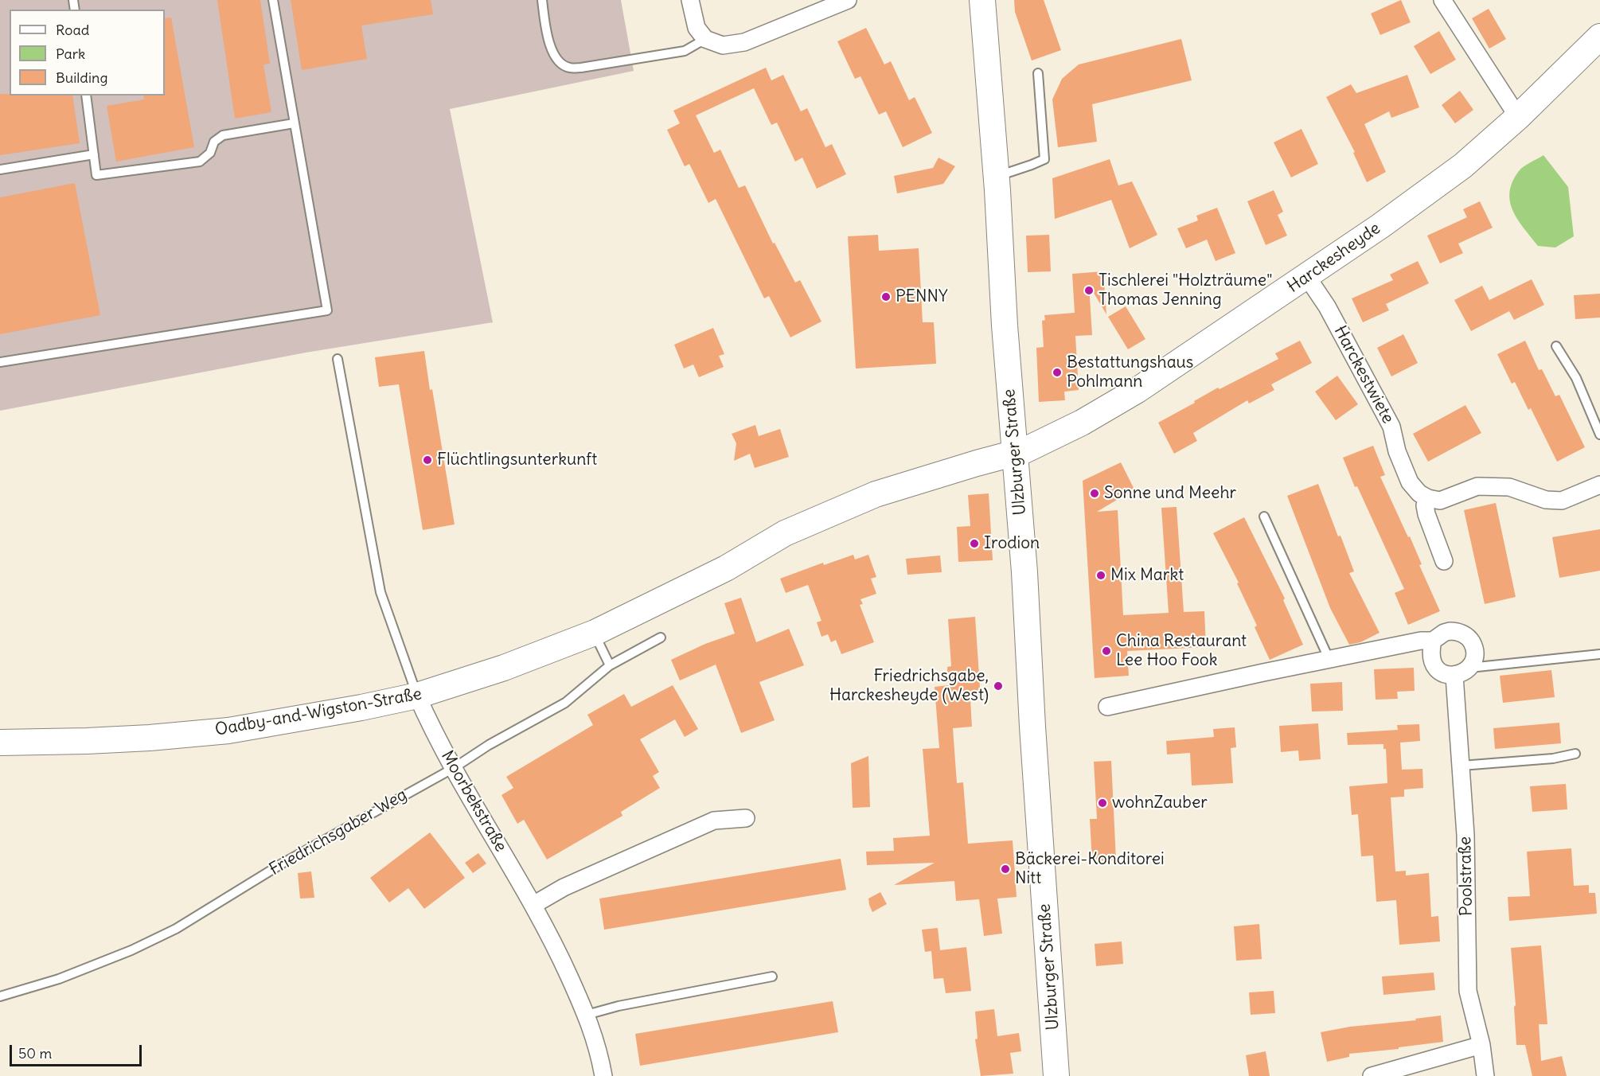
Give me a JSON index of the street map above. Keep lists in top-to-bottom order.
{
  "streets": {
    "main road": ["Harckesheyde", "Ulzburger Straße", "Oadby-and-Wigston-Straße"],
    "street": ["Harckestwiete", "Moorbekstraße", "Poolstraße"],
    "lane": ["Friedrichsgaber Weg"]
  },
  "crossings": [
    ["Harckesheyde", "Harckestwiete"],
    ["Harckesheyde", "Ulzburger Straße"],
    ["Harckesheyde", "Oadby-and-Wigston-Straße"],
    ["Ulzburger Straße", "Oadby-and-Wigston-Straße"],
    ["Oadby-and-Wigston-Straße", "Moorbekstraße"],
    ["Moorbekstraße", "Friedrichsgaber Weg"]
  ],
  "places": [
    "Tischlerei \"Holzträume\" Thomas Jenning",
    "PENNY",
    "Bestattungshaus Pohlmann",
    "Flüchtlingsunterkunft",
    "Sonne und Meehr",
    "Irodion",
    "Mix Markt",
    "China Restaurant Lee Hoo Fook",
    "Friedrichsgabe, Harckesheyde (West)",
    "wohnZauber",
    "Bäckerei-Konditorei Nitt"
  ],
  "legend": ["Road", "Park", "Building"],
  "scale_bar": "50 m"
}
